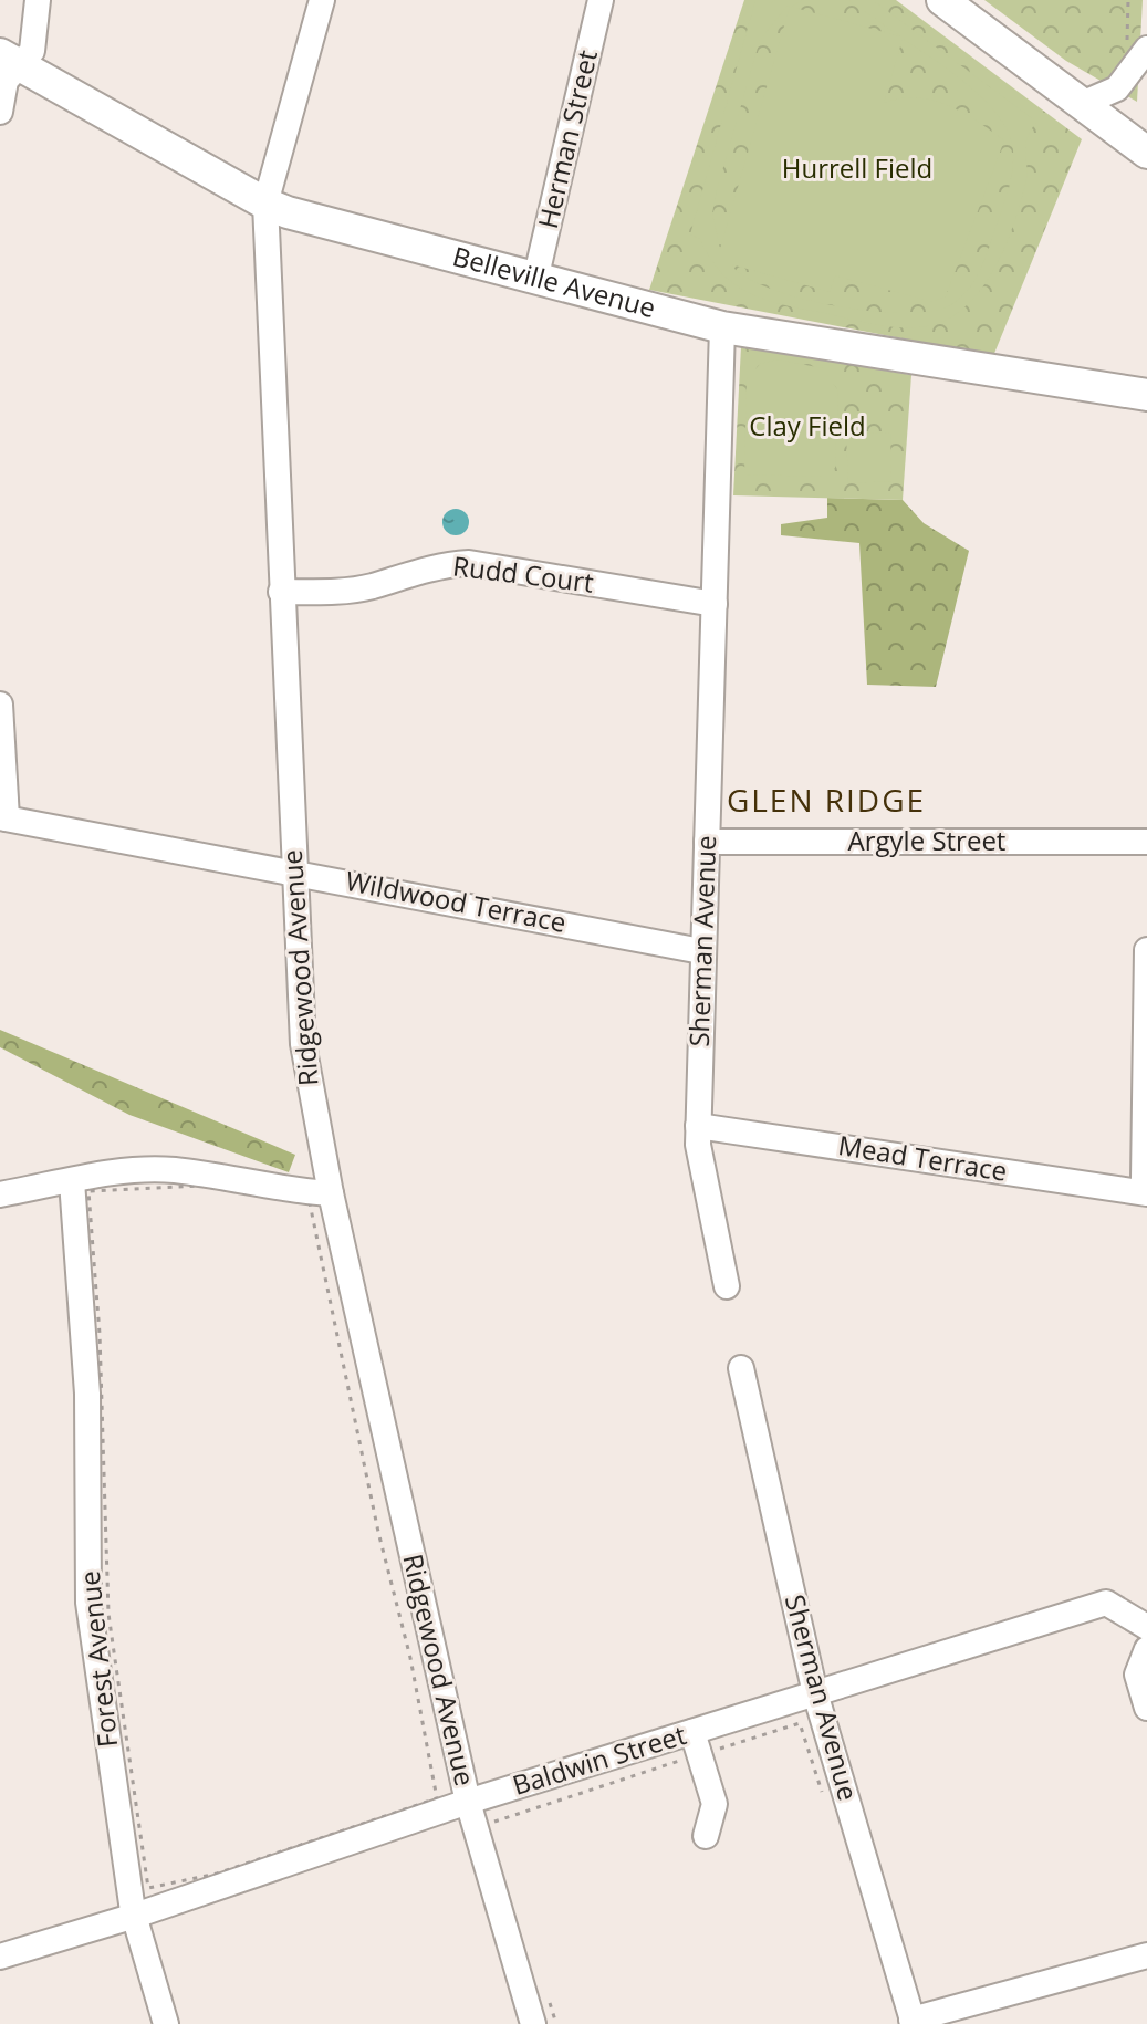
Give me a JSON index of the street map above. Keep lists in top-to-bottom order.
{
  "streets": {
    "main road": ["Belleville Avenue"],
    "street": [
      "Herman Street",
      "Rudd Court",
      "Argyle Street",
      "Wildwood Terrace",
      "Sherman Avenue",
      "Ridgewood Avenue",
      "Mead Terrace",
      "Forest Avenue",
      "Baldwin Street"
    ]
  },
  "crossings": [
    ["Herman Street", "Belleville Avenue"],
    ["Belleville Avenue", "Sherman Avenue"],
    ["Belleville Avenue", "Ridgewood Avenue"],
    ["Rudd Court", "Sherman Avenue"],
    ["Rudd Court", "Ridgewood Avenue"],
    ["Argyle Street", "Sherman Avenue"],
    ["Wildwood Terrace", "Sherman Avenue"],
    ["Wildwood Terrace", "Ridgewood Avenue"],
    ["Sherman Avenue", "Mead Terrace"],
    ["Sherman Avenue", "Baldwin Street"],
    ["Ridgewood Avenue", "Baldwin Street"],
    ["Forest Avenue", "Baldwin Street"]
  ],
  "districts": ["GLEN RIDGE"],
  "parks": ["Hurrell Field", "Clay Field"]
}
